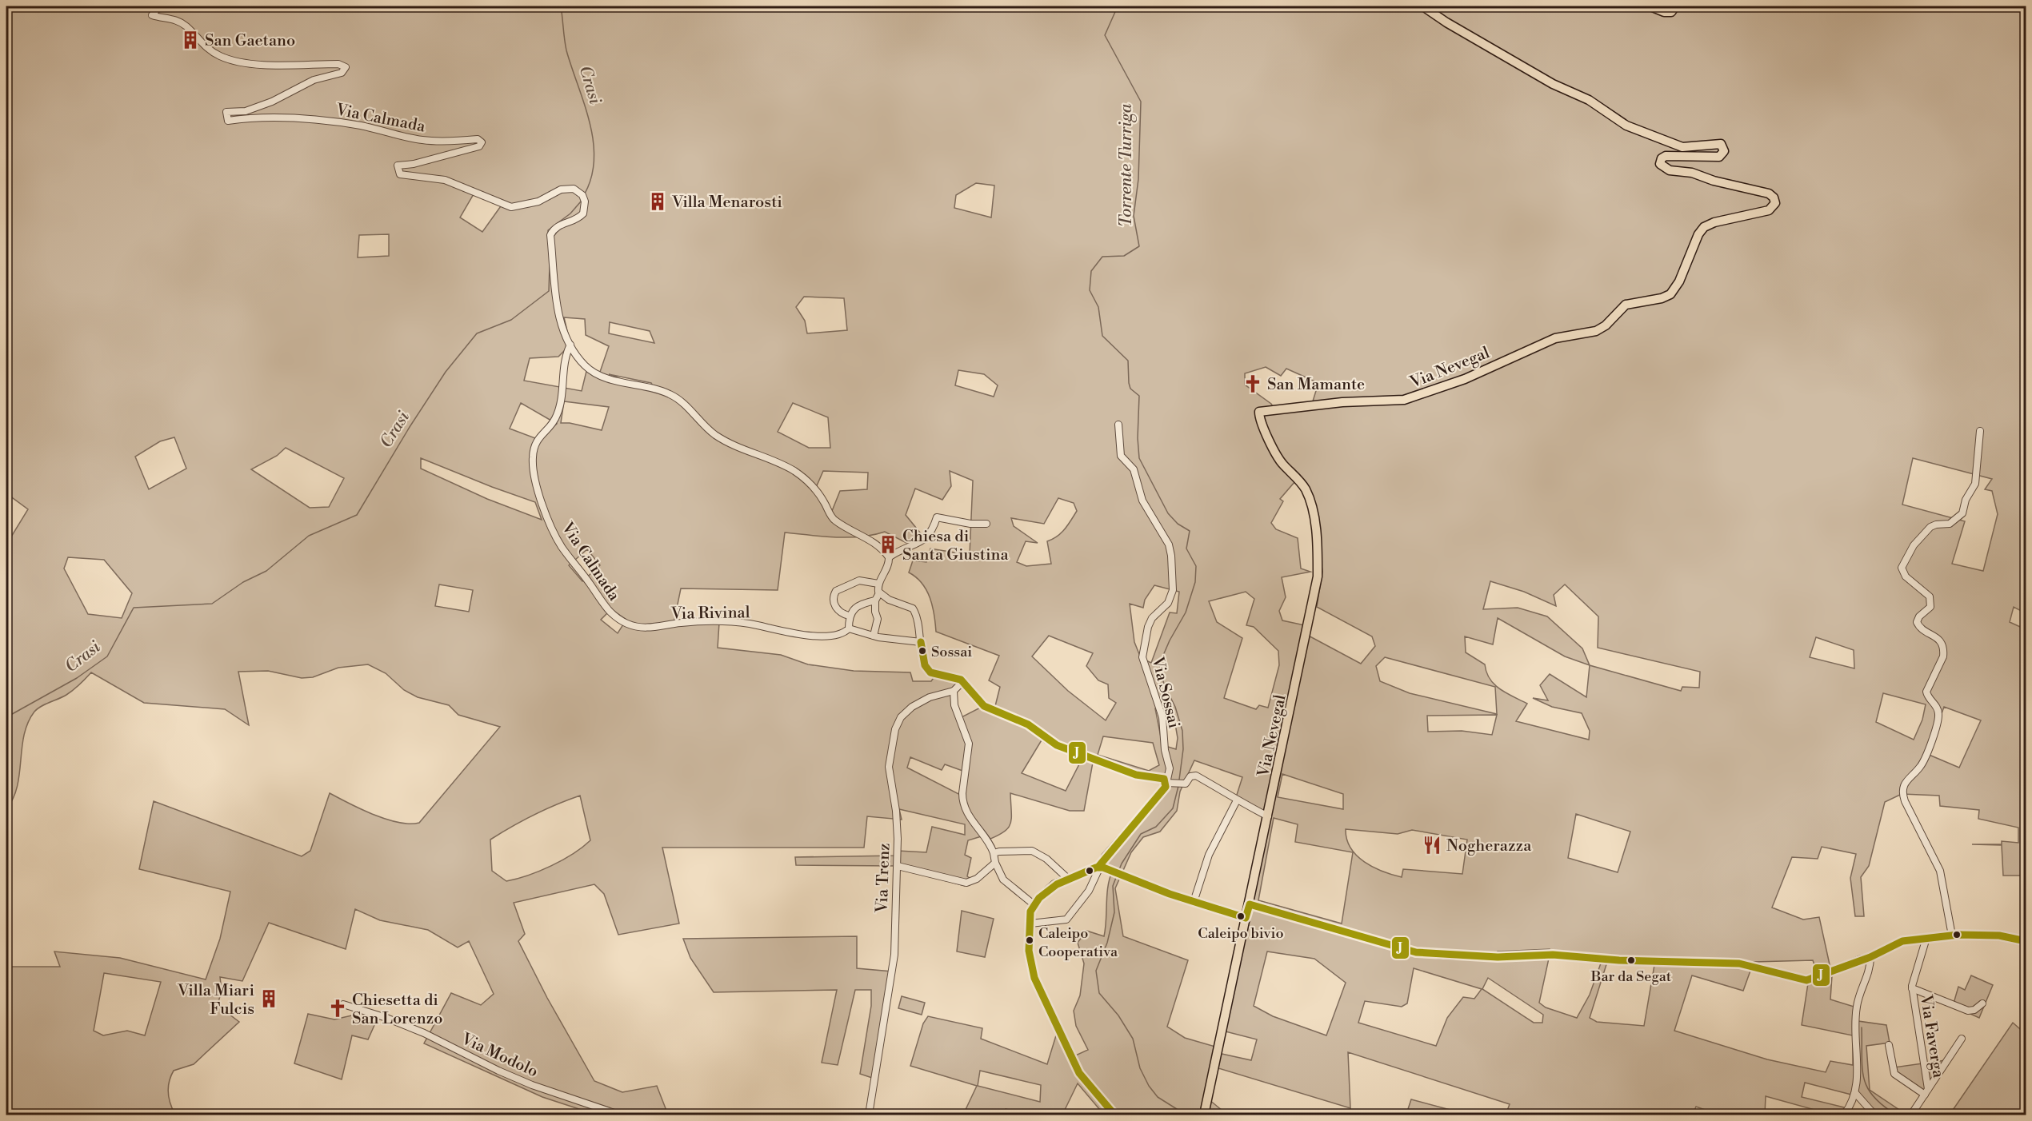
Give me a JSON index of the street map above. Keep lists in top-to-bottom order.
{
  "streets": {
    "main road": ["Via Nevegal"],
    "street": [
      "Via Calmada",
      "Via Rivinal",
      "Via Sossai",
      "Via Trenz",
      "Via Faverga",
      "Via Modolo"
    ]
  },
  "crossings": [
    ["Via Calmada", "Via Rivinal"]
  ],
  "water": ["Crasi", "Torrente Turriga"],
  "places": {
    "building": [
      "San Gaetano",
      "Villa Menarosti",
      "Chiesa di Santa Giustina",
      "Villa Miari Fulcis"
    ],
    "church": ["San Mamante", "Chiesetta di San Lorenzo"],
    "other": [
      "Sossai",
      "Caleipo bivio",
      "Caleipo Cooperativa",
      "Bar da Segat"
    ],
    "restaurant": ["Nogherazza"]
  },
  "lines": ["transit line J"]
}
